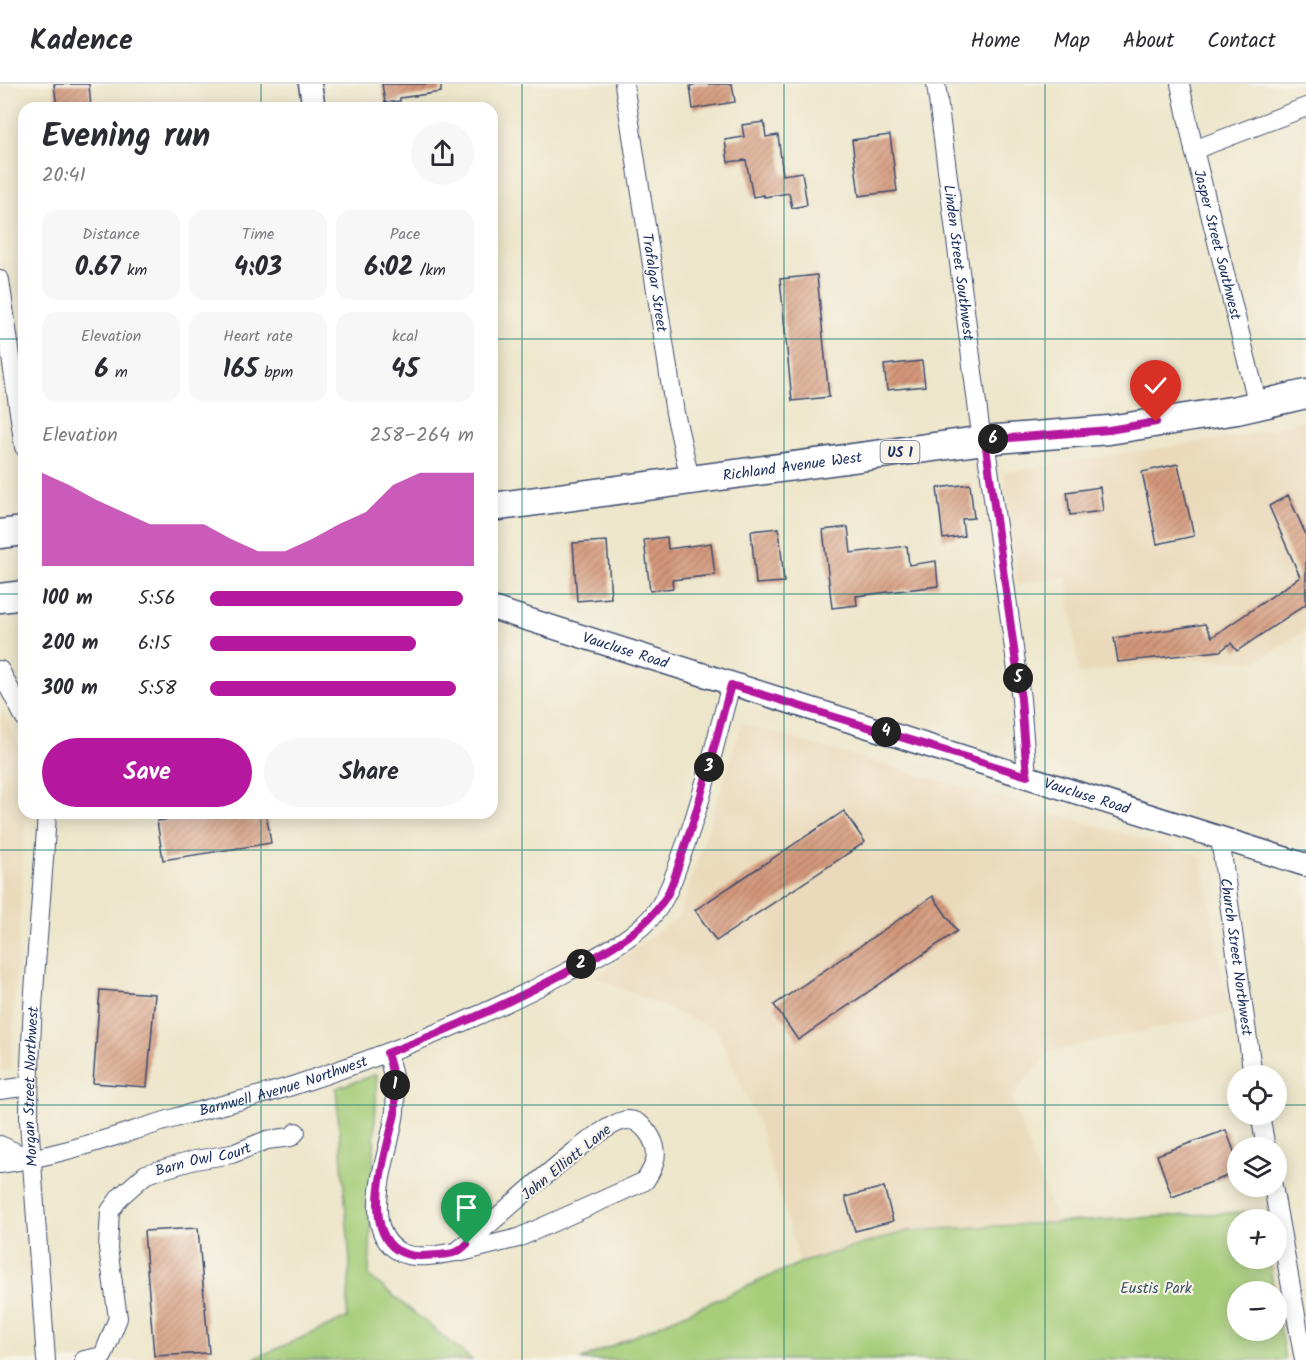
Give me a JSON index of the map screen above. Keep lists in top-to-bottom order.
{
  "streets": {
    "main road": ["US 1", "Richland Avenue West"],
    "street": [
      "Jasper Street Southwest",
      "Linden Street Southwest",
      "Trafalgar Street",
      "Vaucluse Road",
      "Church Street Northwest",
      "Barnwell Avenue Northwest",
      "Morgan Street Northwest",
      "Barn Owl Court",
      "John Elliott Lane"
    ]
  },
  "crossings": [
    ["Jasper Street Southwest", "Richland Avenue West"],
    ["Linden Street Southwest", "Richland Avenue West"],
    ["Linden Street Southwest", "Vaucluse Road"],
    ["Trafalgar Street", "Richland Avenue West"],
    ["Vaucluse Road", "Church Street Northwest"],
    ["Vaucluse Road", "Barnwell Avenue Northwest"],
    ["Barnwell Avenue Northwest", "Morgan Street Northwest"],
    ["Barnwell Avenue Northwest", "John Elliott Lane"]
  ],
  "parks": ["Eustis Park"],
  "page": {
    "header": "Kadence",
    "nav": [
      "Home",
      "Map",
      "About",
      "Contact"
    ],
    "heading": ["Evening run", "20:41"],
    "stats": [
      ["Distance", "0.67 km"],
      ["Time", "4:03"],
      ["Pace", "6:02 /km"],
      ["Elevation", "6 m"],
      ["Heart rate", "165 bpm"],
      ["kcal", "45"]
    ],
    "chart": ["Elevation", "258–264 m"],
    "pins": [
      "6",
      "5",
      "4",
      "3",
      "2",
      "1"
    ],
    "list": [
      {
        "name": "100 m",
        "note": "5:56"
      },
      {
        "name": "200 m",
        "note": "6:15"
      },
      {
        "name": "300 m",
        "note": "5:58"
      }
    ],
    "buttons": ["Save", "Share"],
    "map_buttons": ["+", "−"]
  }
}
